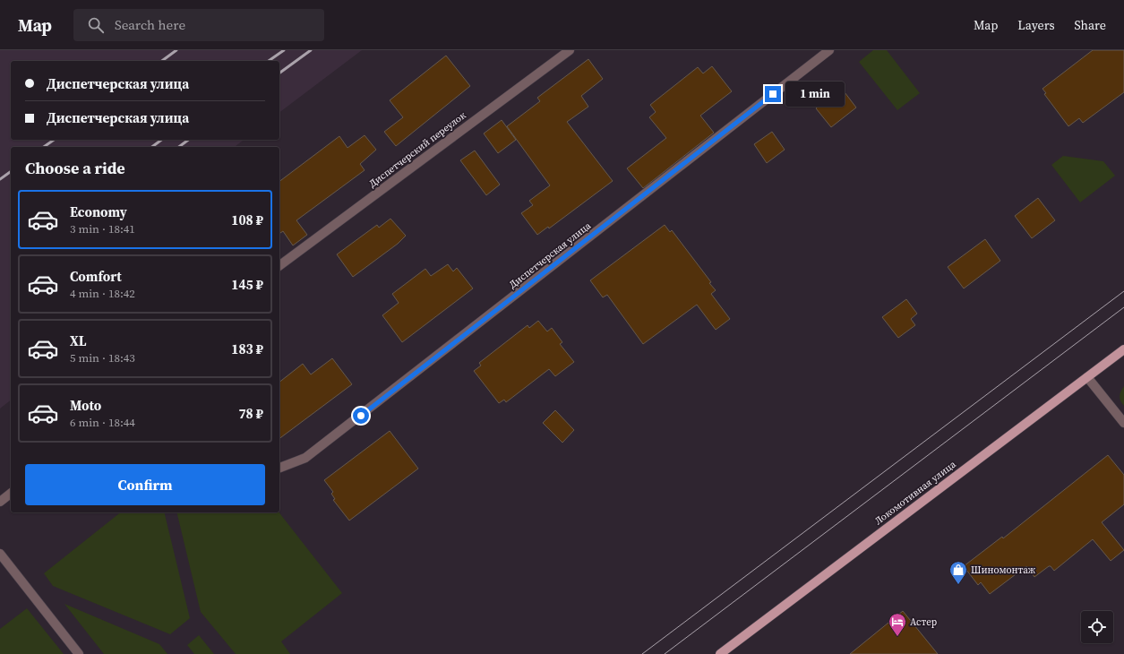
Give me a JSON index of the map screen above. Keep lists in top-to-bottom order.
{
  "streets": {
    "main road": ["Локомотивная улица"],
    "street": ["Диспетчерский переулок", "Диспетчерская улица"]
  },
  "places": {
    "shop": ["Шиномонтаж"],
    "hotel": ["Астер"]
  },
  "page": {
    "header": "Map",
    "search": "Search here",
    "nav": ["Map", "Layers", "Share"],
    "banner": ["Диспетчерская улица", "Диспетчерская улица"],
    "bubble": "1 min",
    "heading": "Choose a ride",
    "list": [
      {
        "name": "Economy",
        "note": "3 min · 18:41",
        "value": "108 ₽"
      },
      {
        "name": "Comfort",
        "note": "4 min · 18:42",
        "value": "145 ₽"
      },
      {
        "name": "XL",
        "note": "5 min · 18:43",
        "value": "183 ₽"
      },
      {
        "name": "Moto",
        "note": "6 min · 18:44",
        "value": "78 ₽"
      }
    ],
    "buttons": "Confirm"
  }
}
